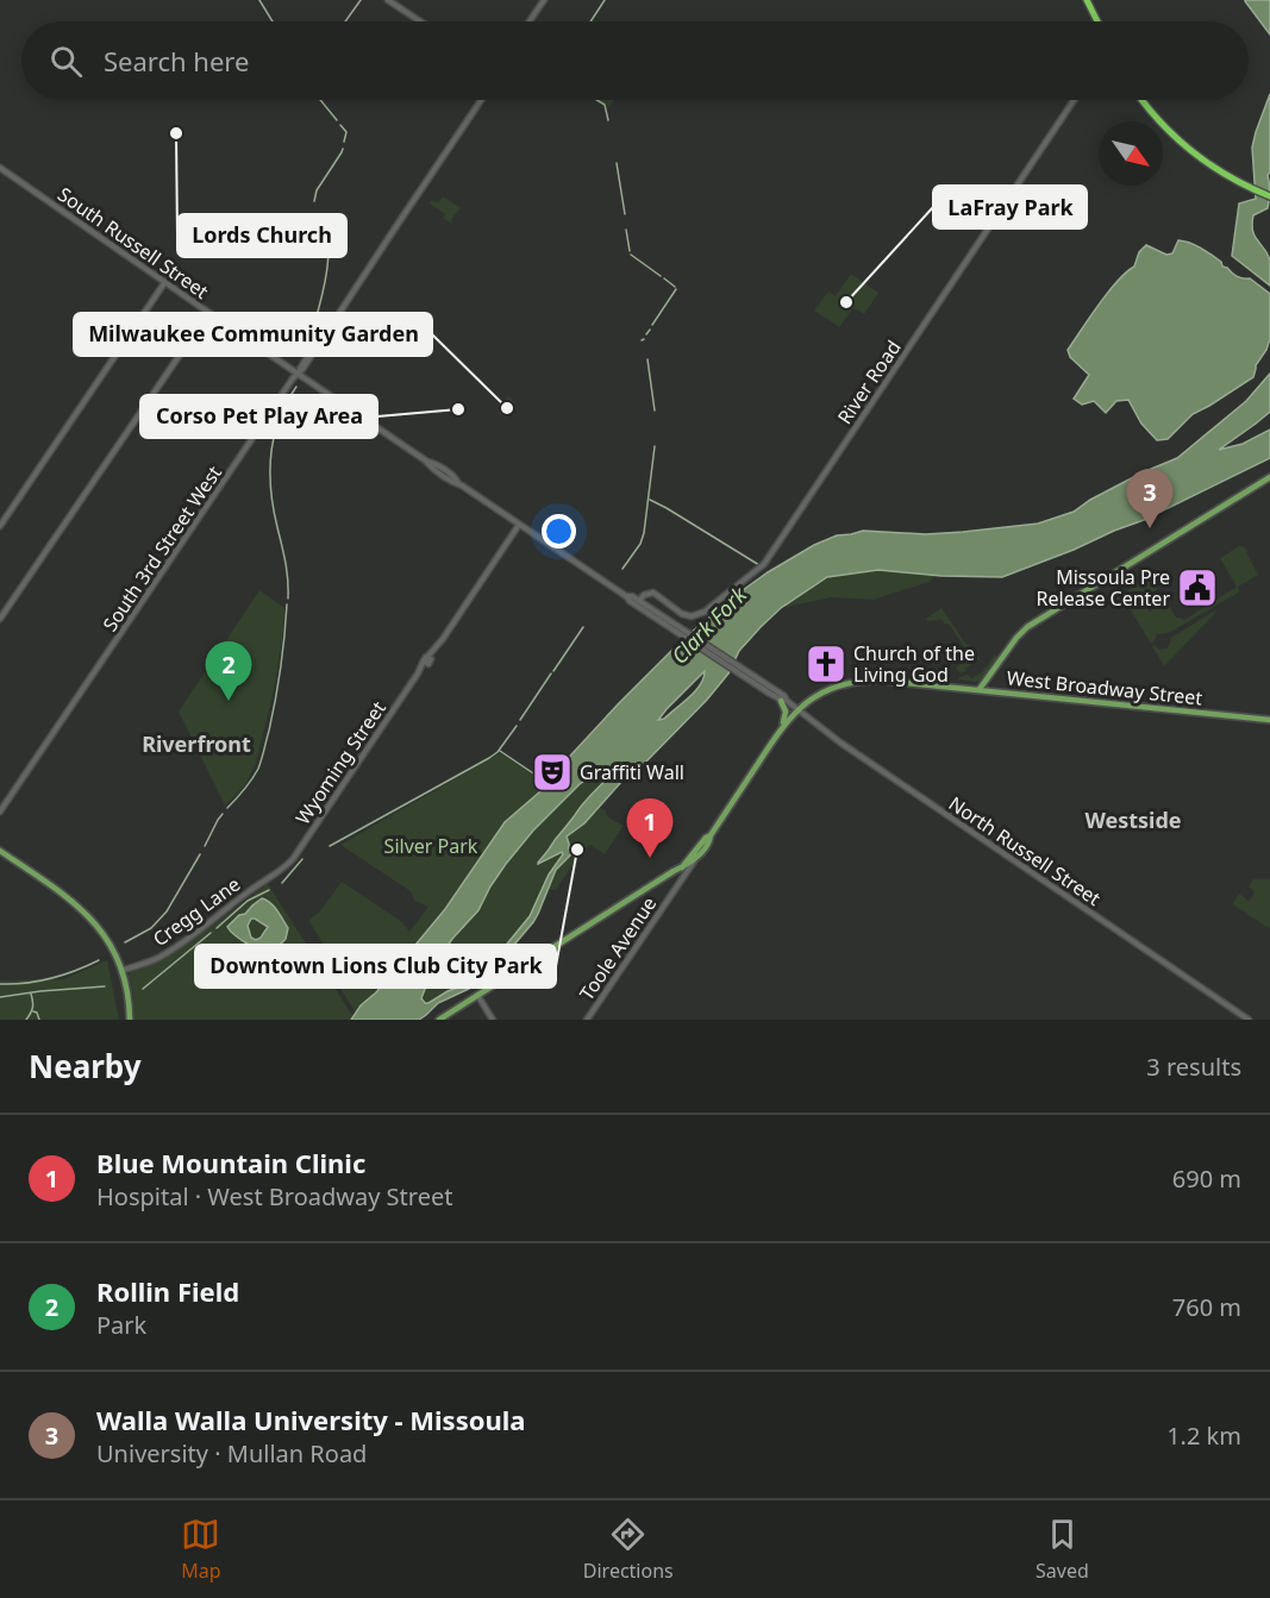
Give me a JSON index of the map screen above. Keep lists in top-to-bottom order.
{
  "streets": {
    "main road": ["West Broadway Street"],
    "street": [
      "South Russell Street",
      "River Road",
      "South 3rd Street West",
      "Wyoming Street",
      "North Russell Street",
      "Cregg Lane",
      "Toole Avenue"
    ]
  },
  "crossings": [
    ["South Russell Street", "South 3rd Street West"],
    ["South Russell Street", "North Russell Street"],
    ["River Road", "North Russell Street"],
    ["West Broadway Street", "North Russell Street"],
    ["West Broadway Street", "Toole Avenue"],
    ["Wyoming Street", "North Russell Street"],
    ["Wyoming Street", "Cregg Lane"]
  ],
  "districts": ["Riverfront", "Westside"],
  "water": ["Clark Fork"],
  "parks": ["Silver Park"],
  "places": {
    "other": [
      "Lords Church",
      "LaFray Park",
      "Milwaukee Community Garden",
      "Corso Pet Play Area",
      "Downtown Lions Club City Park"
    ],
    "public building": ["Missoula Pre Release Center"],
    "church": ["Church of the Living God"],
    "theatre": ["Graffiti Wall"]
  },
  "north": "bottom right",
  "page": {
    "search": "Search here",
    "pins": ["3", "2", "1"],
    "heading": ["Nearby", "3 results"],
    "list": [
      {
        "mark": "1",
        "name": "Blue Mountain Clinic",
        "note": "Hospital · West Broadway Street",
        "value": "690 m"
      },
      {
        "mark": "2",
        "name": "Rollin Field",
        "note": "Park",
        "value": "760 m"
      },
      {
        "mark": "3",
        "name": "Walla Walla University - Missoula",
        "note": "University · Mullan Road",
        "value": "1.2 km"
      }
    ],
    "nav": ["Map", "Directions", "Saved"]
  }
}
